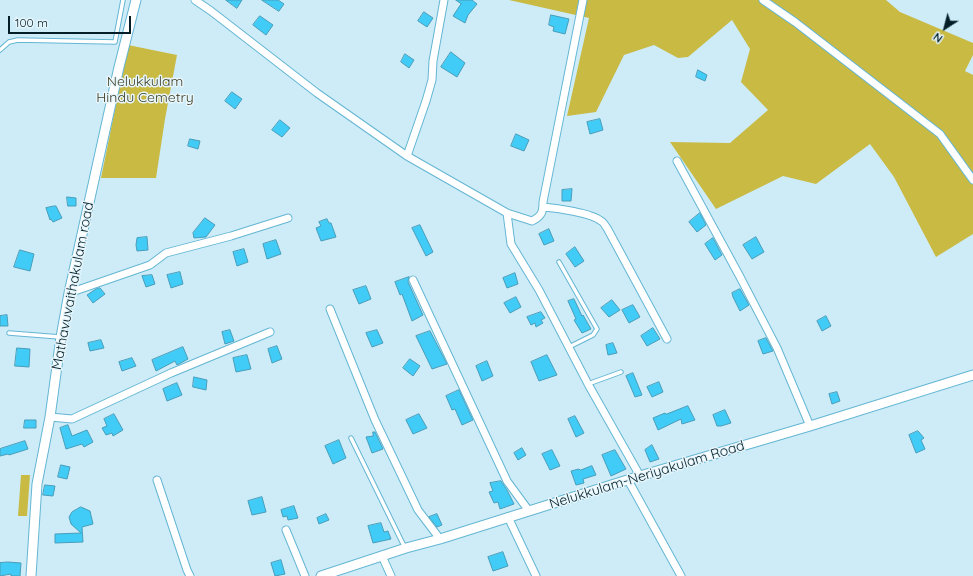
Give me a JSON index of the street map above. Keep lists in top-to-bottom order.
{
  "streets": {
    "main road": ["Mathavuvaithakulam road", "Nelukkulam-Neriyakulam Road"]
  },
  "parks": ["Nelukkulam Hindu Cemetry"],
  "scale_bar": "100 m",
  "north": "bottom left"
}
